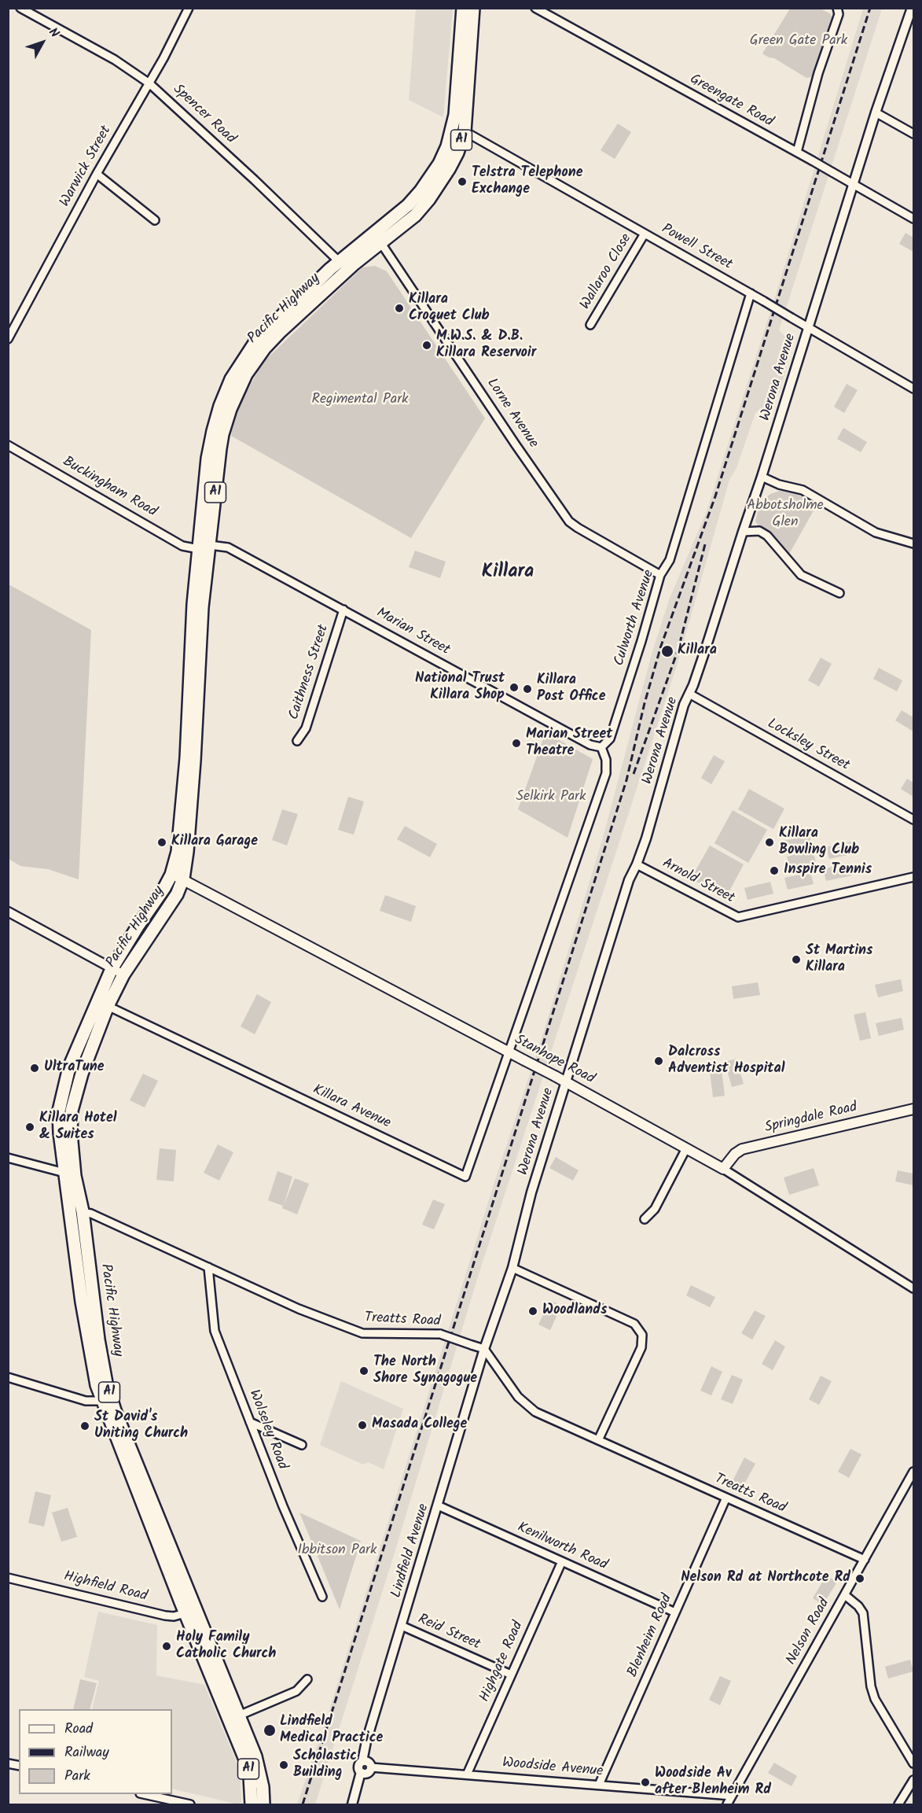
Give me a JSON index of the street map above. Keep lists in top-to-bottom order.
{
  "streets": {
    "highway": ["A1", "Pacific Highway"],
    "main road": ["Stanhope Road", "Springdale Road"],
    "street": [
      "Greengate Road",
      "Spencer Road",
      "Warwick Street",
      "Powell Street",
      "Wallaroo Close",
      "Werona Avenue",
      "Lorne Avenue",
      "Buckingham Road",
      "Culworth Avenue",
      "Marian Street",
      "Caithness Street",
      "Locksley Street",
      "Arnold Street",
      "Killara Avenue",
      "Treatts Road",
      "Wolseley Road",
      "Kenilworth Road",
      "Lindfield Avenue",
      "Highfield Road",
      "Nelson Road",
      "Reid Street",
      "Blenheim Road",
      "Highgate Road",
      "Woodside Avenue"
    ]
  },
  "crossings": [
    ["Greengate Road", "Werona Avenue"],
    ["Spencer Road", "Warwick Street"],
    ["Spencer Road", "Pacific Highway"],
    ["Powell Street", "Wallaroo Close"],
    ["Powell Street", "Pacific Highway"],
    ["Powell Street", "Werona Avenue"],
    ["Powell Street", "Culworth Avenue"],
    ["Pacific Highway", "Lorne Avenue"],
    ["Pacific Highway", "Buckingham Road"],
    ["Pacific Highway", "Marian Street"],
    ["Pacific Highway", "Stanhope Road"],
    ["Pacific Highway", "Killara Avenue"],
    ["Pacific Highway", "Treatts Road"],
    ["Pacific Highway", "Highfield Road"],
    ["Werona Avenue", "Locksley Street"],
    ["Werona Avenue", "Arnold Street"],
    ["Werona Avenue", "Stanhope Road"],
    ["Werona Avenue", "Treatts Road"],
    ["Werona Avenue", "Lindfield Avenue"],
    ["Lorne Avenue", "Culworth Avenue"],
    ["Buckingham Road", "Marian Street"],
    ["Culworth Avenue", "Marian Street"],
    ["Marian Street", "Caithness Street"],
    ["Stanhope Road", "Killara Avenue"],
    ["Stanhope Road", "Springdale Road"],
    ["Treatts Road", "Wolseley Road"],
    ["Treatts Road", "Lindfield Avenue"],
    ["Treatts Road", "Nelson Road"],
    ["Treatts Road", "Blenheim Road"],
    ["Kenilworth Road", "Lindfield Avenue"],
    ["Kenilworth Road", "Blenheim Road"],
    ["Kenilworth Road", "Highgate Road"],
    ["Lindfield Avenue", "Reid Street"],
    ["Lindfield Avenue", "Woodside Avenue"],
    ["Nelson Road", "Woodside Avenue"],
    ["Reid Street", "Highgate Road"],
    ["Blenheim Road", "Woodside Avenue"],
    ["Highgate Road", "Woodside Avenue"]
  ],
  "districts": ["Killara"],
  "parks": [
    "Green Gate Park",
    "Regimental Park",
    "Abbotsholme Glen",
    "Selkirk Park",
    "Ibbitson Park"
  ],
  "places": [
    "Telstra Telephone Exchange",
    "Killara Croquet Club",
    "M.W.S. & D.B. Killara Reservoir",
    "Killara",
    "National Trust Killara Shop",
    "Killara Post Office",
    "Marian Street Theatre",
    "Killara Garage",
    "Killara Bowling Club",
    "Inspire Tennis",
    "St Martins Killara",
    "Dalcross Adventist Hospital",
    "UltraTune",
    "Killara Hotel & Suites",
    "Woodlands",
    "The North Shore Synagogue",
    "Masada College",
    "St David's Uniting Church",
    "Nelson Rd at Northcote Rd",
    "Holy Family Catholic Church",
    "Lindfield Medical Practice",
    "Scholastic Building",
    "Woodside Av after Blenheim Rd"
  ],
  "legend": ["Road", "Railway", "Park"],
  "north": "top right"
}
